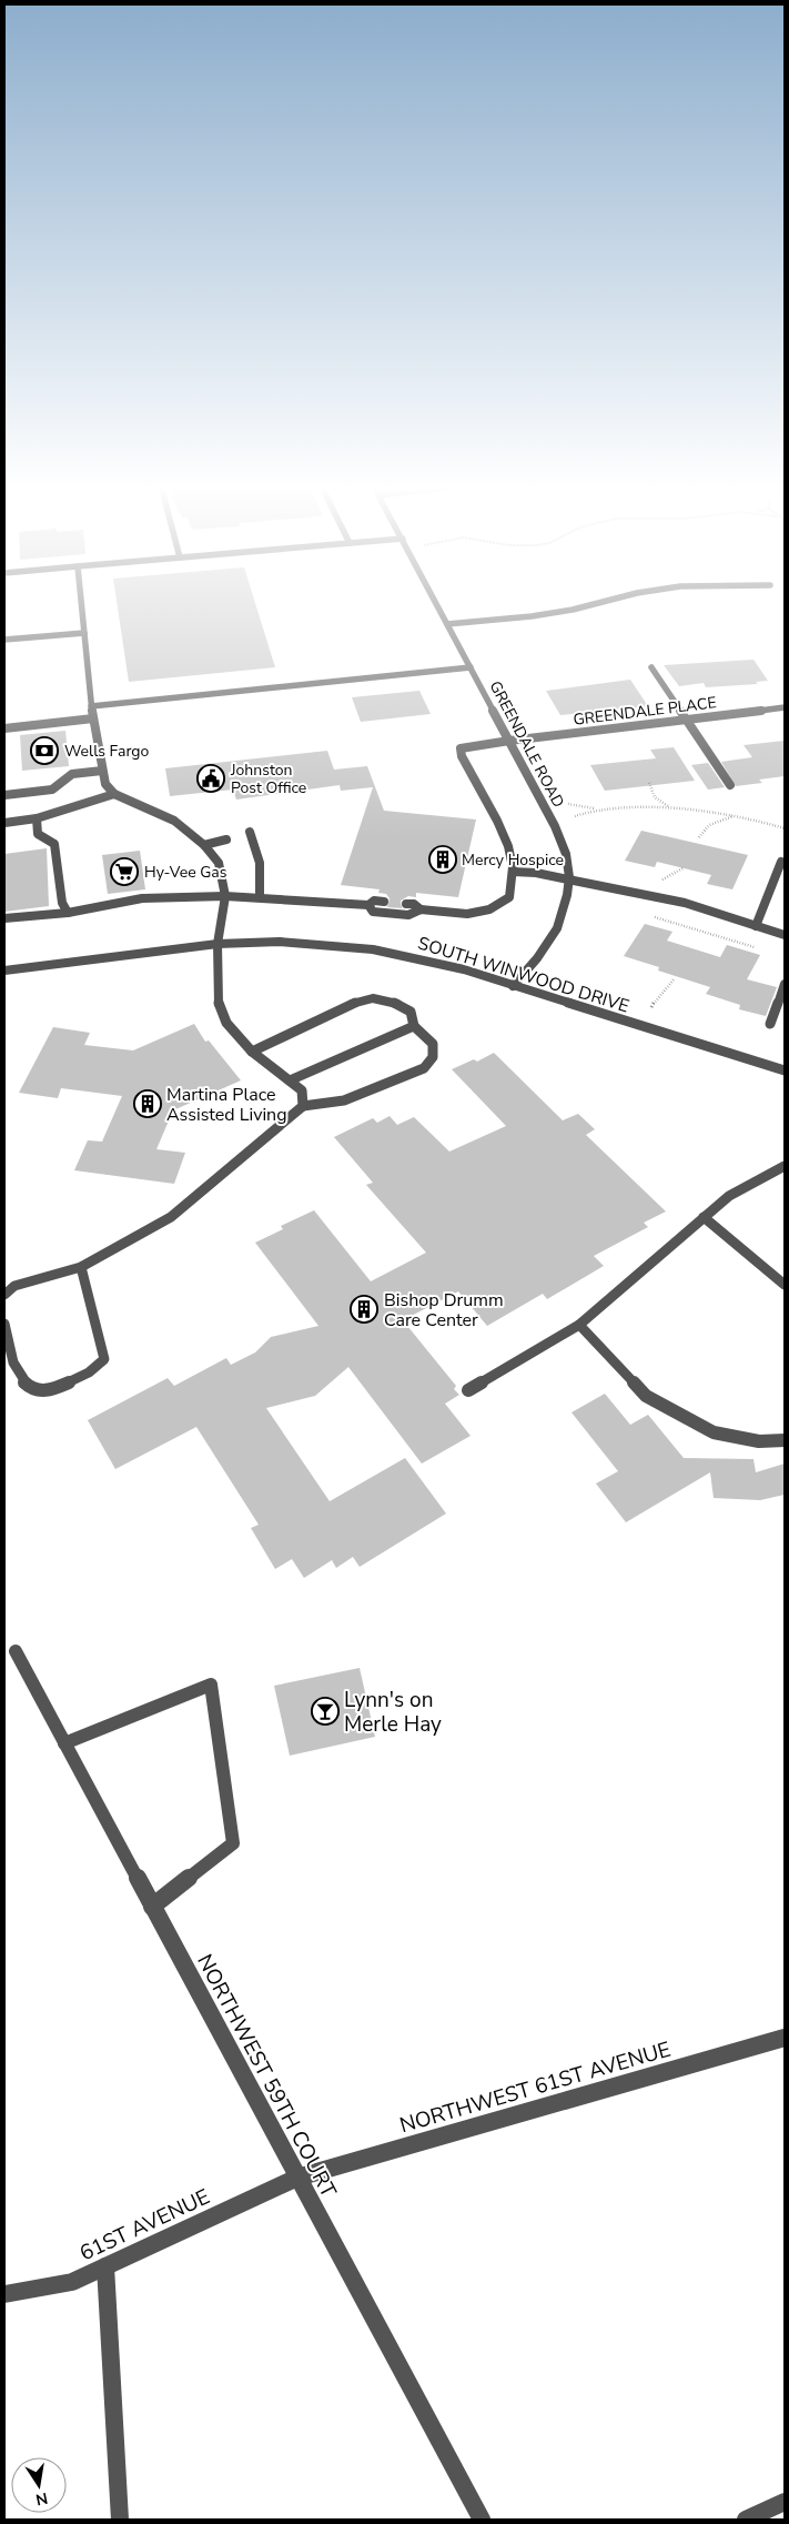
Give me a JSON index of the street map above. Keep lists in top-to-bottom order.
{
  "streets": {
    "street": [
      "GREENDALE PLACE",
      "GREENDALE ROAD",
      "SOUTH WINWOOD DRIVE",
      "NORTHWEST 59TH COURT",
      "NORTHWEST 61ST AVENUE",
      "61ST AVENUE"
    ]
  },
  "crossings": [
    ["GREENDALE PLACE", "GREENDALE ROAD"],
    ["GREENDALE ROAD", "SOUTH WINWOOD DRIVE"],
    ["NORTHWEST 59TH COURT", "NORTHWEST 61ST AVENUE"],
    ["NORTHWEST 59TH COURT", "61ST AVENUE"],
    ["NORTHWEST 61ST AVENUE", "61ST AVENUE"]
  ],
  "places": {
    "bank": ["Wells Fargo"],
    "public building": ["Johnston Post Office"],
    "building": ["Mercy Hospice", "Martina Place Assisted Living", "Bishop Drumm Care Center"],
    "supermarket": ["Hy-Vee Gas"],
    "bar": ["Lynn's on Merle Hay"]
  },
  "north": "bottom"
}
